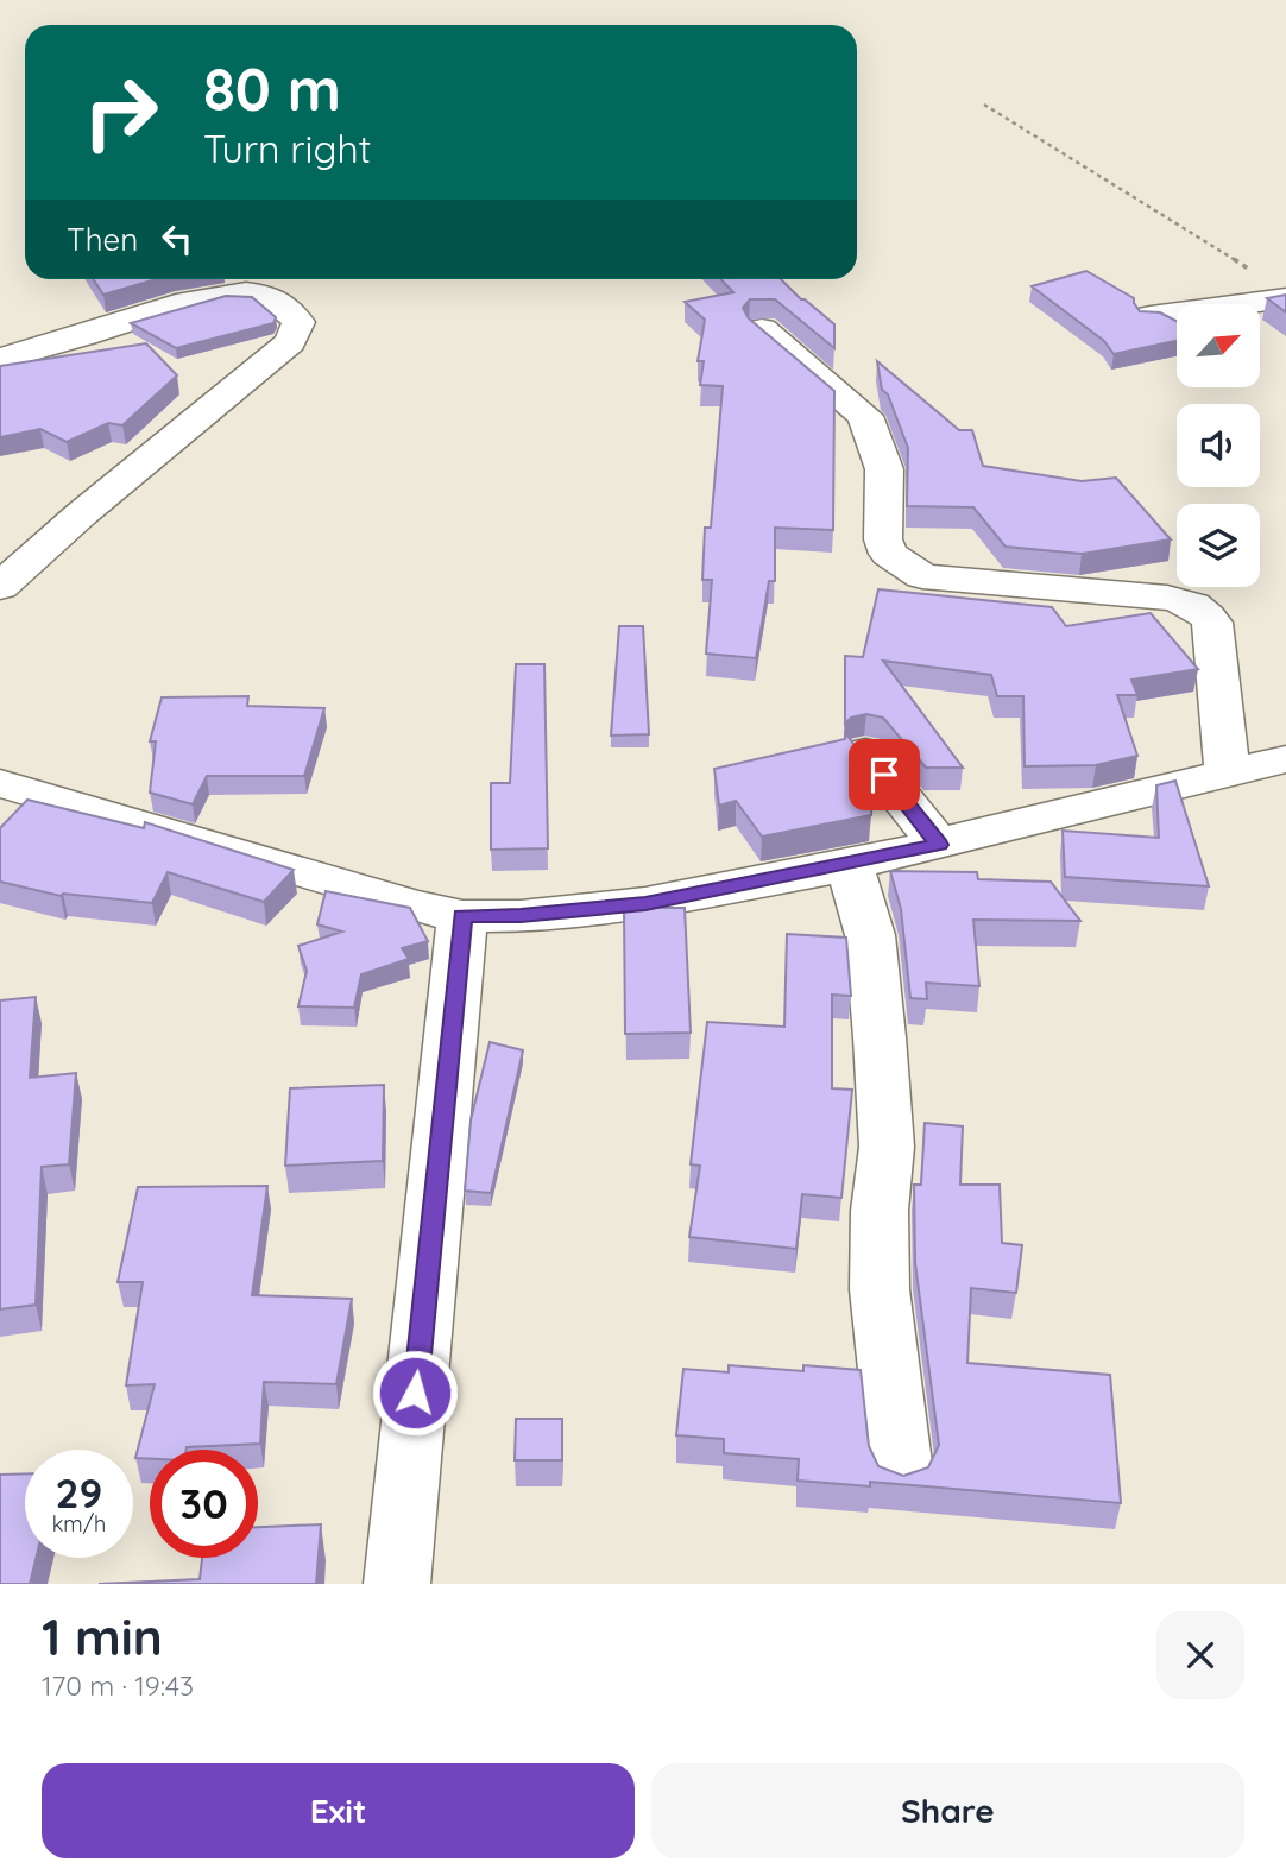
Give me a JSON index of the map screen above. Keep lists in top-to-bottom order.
{
  "north": "top right",
  "page": {
    "turn": ["80 m", "Turn right"],
    "then": "Then",
    "speed": "29 km/h",
    "limit": "30",
    "heading": ["1 min", "170 m · 19:43"],
    "buttons": ["Exit", "Share"]
  }
}
